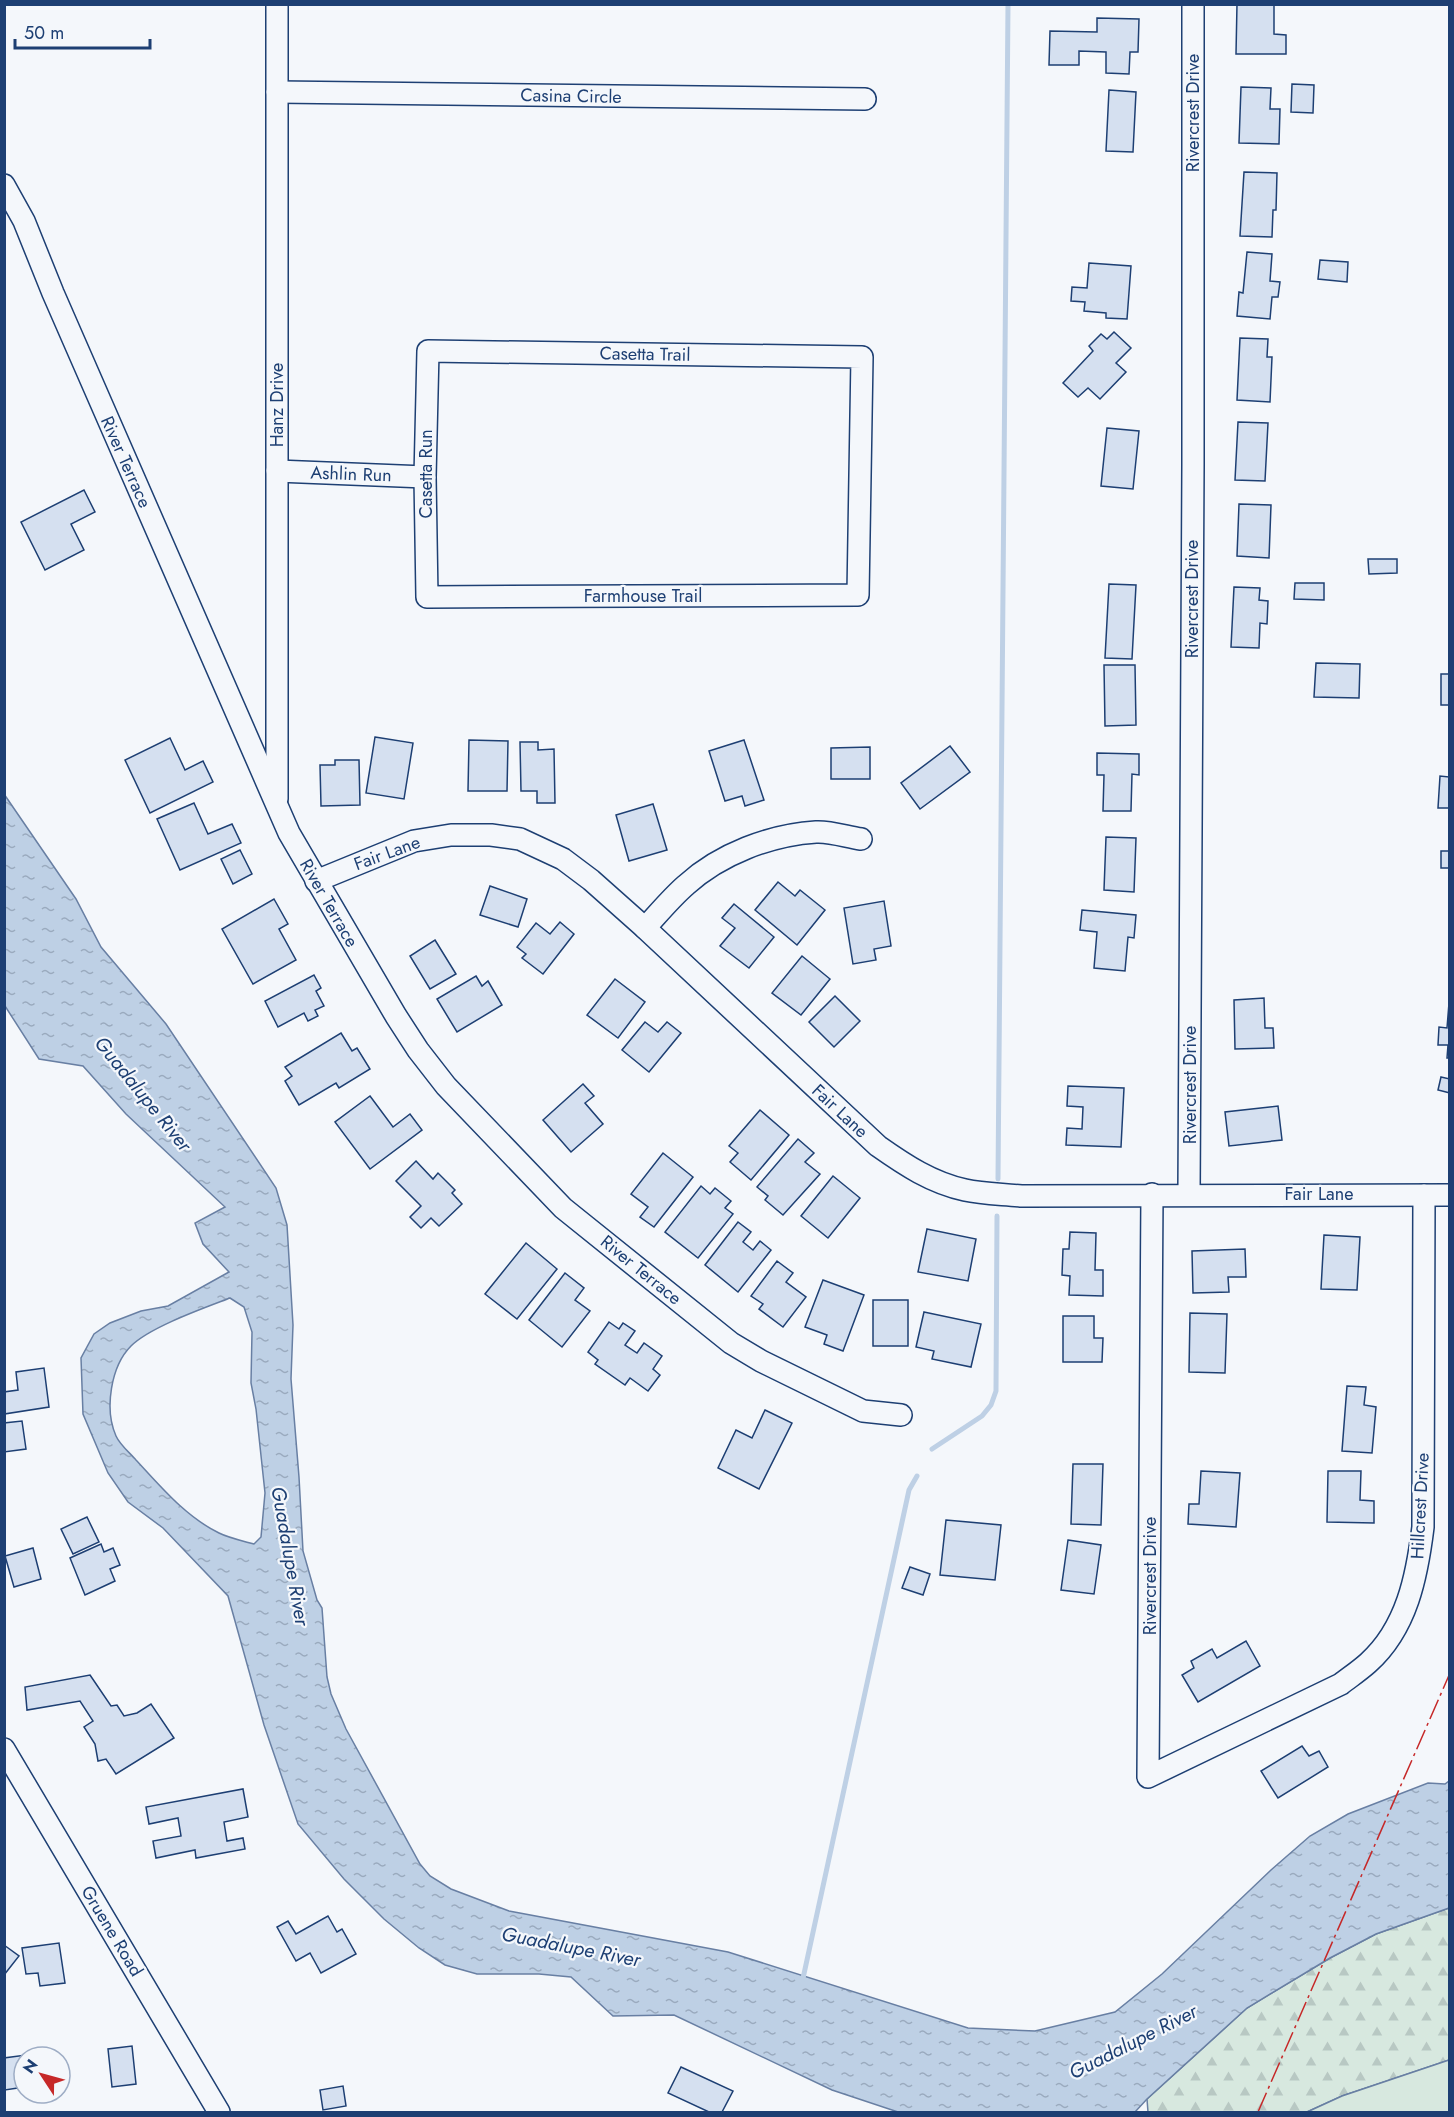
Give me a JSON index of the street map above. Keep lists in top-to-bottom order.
{
  "streets": {
    "street": [
      "Casina Circle",
      "Rivercrest Drive",
      "Casetta Trail",
      "Hanz Drive",
      "River Terrace",
      "Ashlin Run",
      "Casetta Run",
      "Farmhouse Trail",
      "Fair Lane",
      "Hillcrest Drive",
      "Gruene Road"
    ]
  },
  "crossings": [
    ["Casina Circle", "Hanz Drive"],
    ["Rivercrest Drive", "Fair Lane"],
    ["Rivercrest Drive", "Hillcrest Drive"],
    ["Casetta Trail", "Casetta Run"],
    ["Casetta Trail", "Farmhouse Trail"],
    ["Hanz Drive", "River Terrace"],
    ["Hanz Drive", "Ashlin Run"],
    ["River Terrace", "Fair Lane"],
    ["Ashlin Run", "Casetta Run"],
    ["Casetta Run", "Farmhouse Trail"],
    ["Fair Lane", "Hillcrest Drive"]
  ],
  "water": ["Guadalupe River"],
  "scale_bar": "50 m",
  "north": "top left"
}
